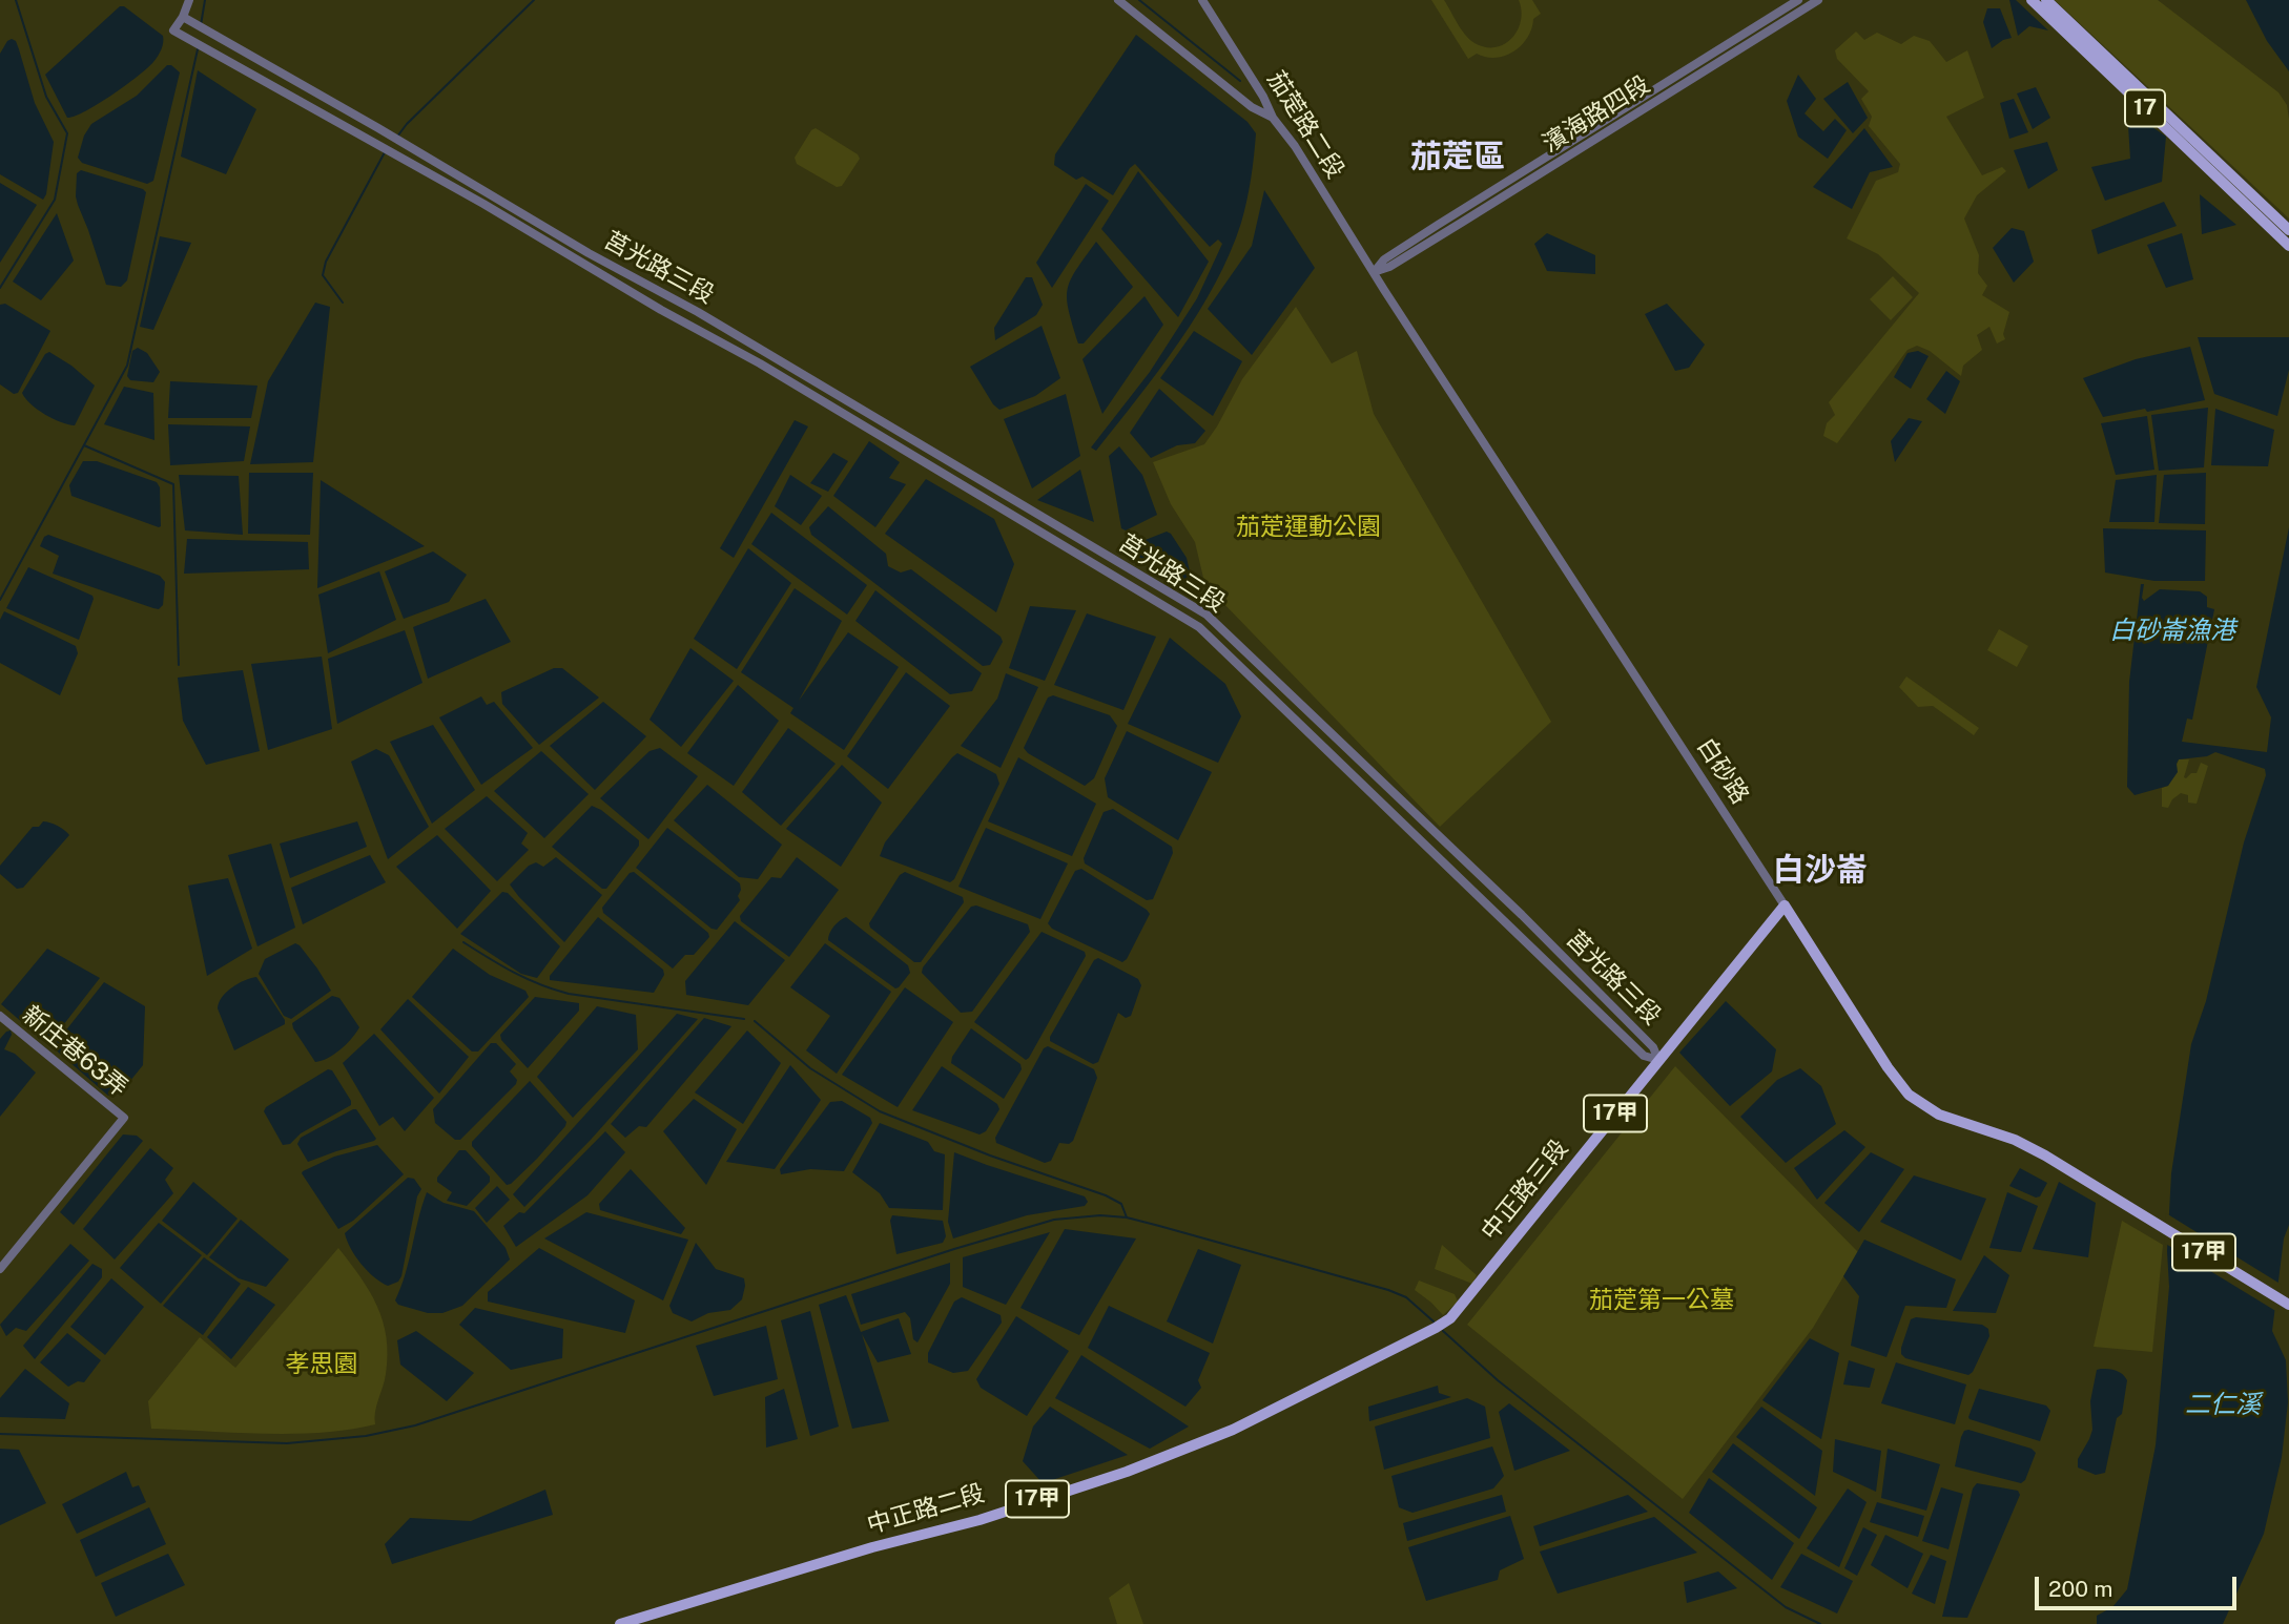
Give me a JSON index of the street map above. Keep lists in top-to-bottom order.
{
  "streets": {
    "main road": [
      "17",
      "白砂路",
      "17甲",
      "中正路三段",
      "中正路二段"
    ],
    "street": [
      "濱海路四段",
      "茄萣路二段",
      "莒光路三段",
      "新庄巷63弄"
    ]
  },
  "crossings": [
    ["濱海路四段", "茄萣路二段"],
    ["濱海路四段", "白砂路"],
    ["茄萣路二段", "白砂路"],
    ["莒光路三段", "中正路三段"],
    ["白砂路", "中正路三段"],
    ["中正路三段", "中正路二段"]
  ],
  "districts": ["茄萣區", "白沙崙"],
  "water": ["白砂崙漁港", "二仁溪"],
  "parks": ["茄萣運動公園", "茄萣第一公墓", "孝思園"],
  "scale_bar": "200 m"
}
